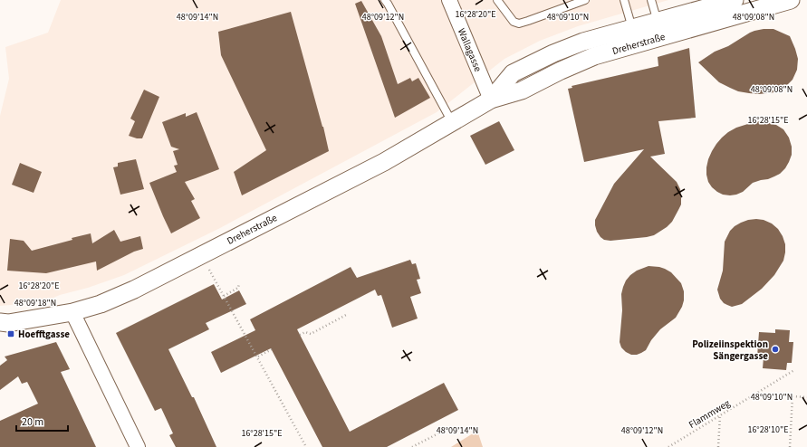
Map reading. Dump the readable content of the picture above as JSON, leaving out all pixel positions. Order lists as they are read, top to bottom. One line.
{"streets":{"street":["Dreherstraße","Wallagasse"],"path":["Flammweg"]},"crossings":[["Dreherstraße","Wallagasse"]],"places":{"transit":["Hoefftgasse"],"other":["Polizeiinspektion Sängergasse"]},"scale_bar":"20 m","coordinates":["16°28'20\"E","48°09'14\"N","48°09'12\"N","48°09'10\"N","48°09'08\"N","16°28'15\"E","48°09'18\"N","16°28'10\"E"]}
